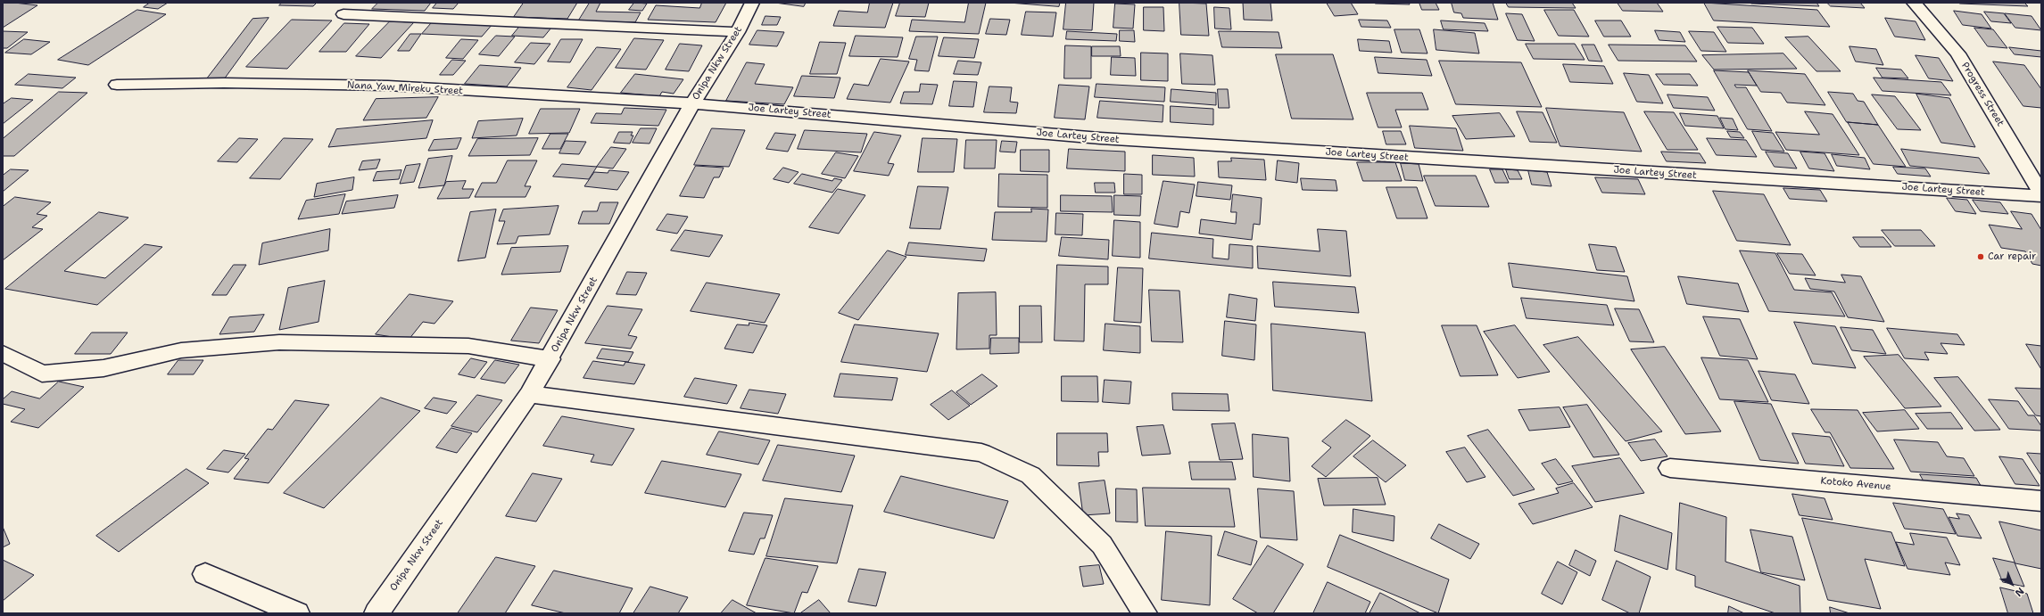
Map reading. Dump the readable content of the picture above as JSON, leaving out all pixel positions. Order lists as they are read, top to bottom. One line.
{"streets":{"street":["Onipa Nkw Street","Nana Yaw Mireku Street","Progress Street","Joe Lartey Street","Kotoko Avenue"]},"crossings":[["Onipa Nkw Street","Nana Yaw Mireku Street"],["Onipa Nkw Street","Joe Lartey Street"],["Nana Yaw Mireku Street","Joe Lartey Street"],["Progress Street","Joe Lartey Street"]],"places":["Car repair"],"north":"bottom right"}
